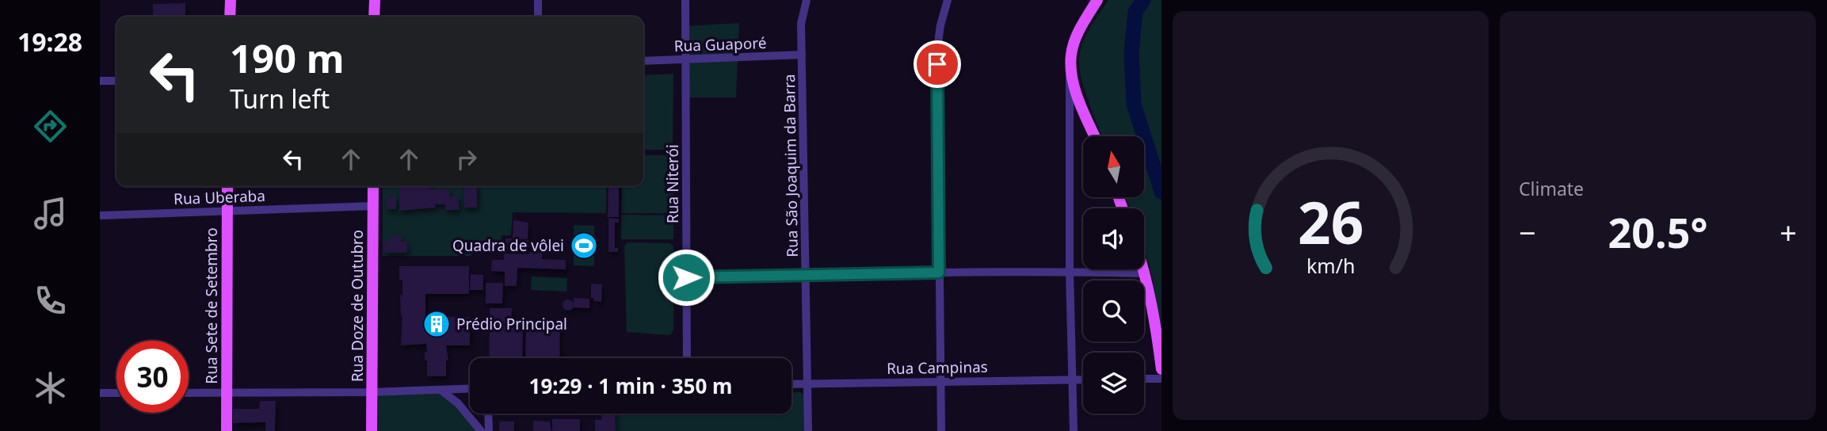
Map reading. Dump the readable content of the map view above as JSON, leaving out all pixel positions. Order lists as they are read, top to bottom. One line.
{"streets":{"main road":["Rua Sete de Setembro","Rua Doze de Outubro"],"street":["Rua Guaporé","Rua São Joaquim da Barra","Rua Niterói","Rua Uberaba","Rua Campinas"]},"crossings":[["Rua Guaporé","Rua São Joaquim da Barra"],["Rua Guaporé","Rua Niterói"],["Rua São Joaquim da Barra","Rua Campinas"],["Rua Uberaba","Rua Sete de Setembro"],["Rua Uberaba","Rua Doze de Outubro"]],"places":{"sports":["Quadra de vôlei"],"building":["Prédio Principal"]},"north":"top","page":{"tabs":"19:28","tile":"Climate","turn":["190 m","Turn left"],"heat":["−","20.5°","+"],"limit":"30","trip":"19:29 · 1 min · 350 m","gauge":["26","km/h"]}}
